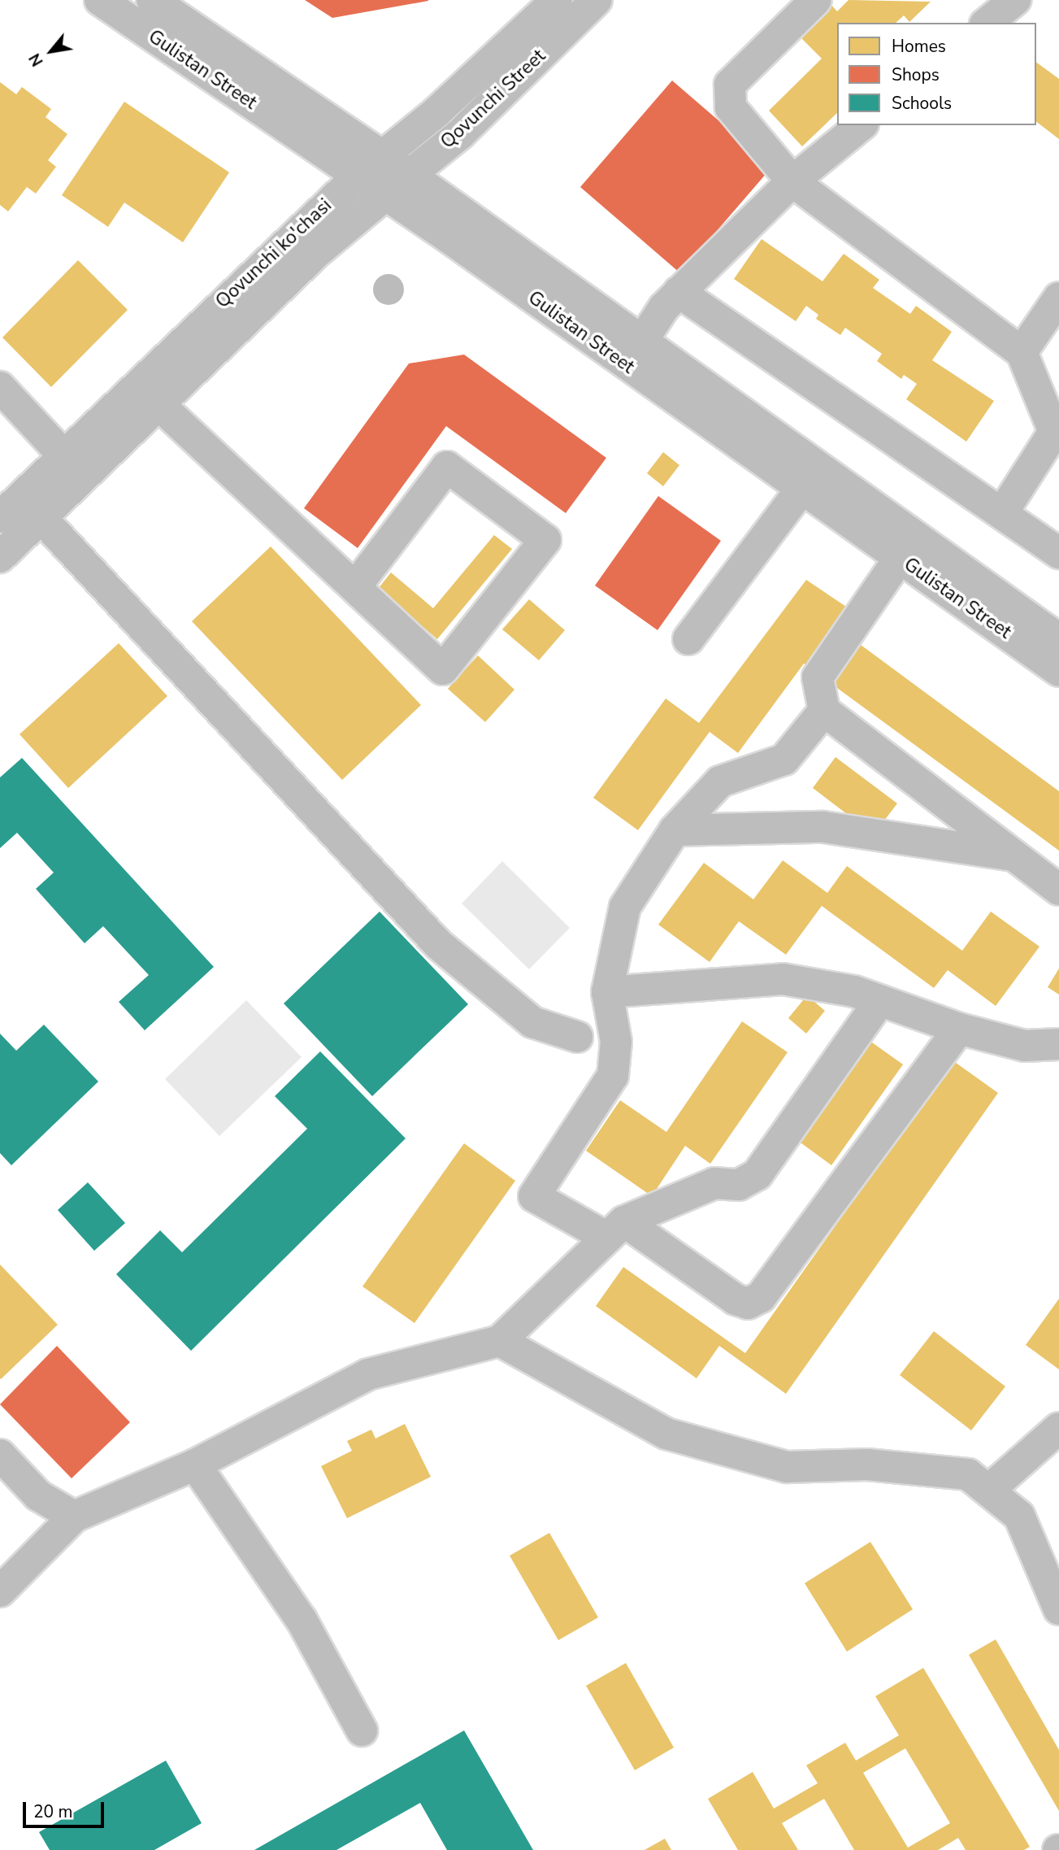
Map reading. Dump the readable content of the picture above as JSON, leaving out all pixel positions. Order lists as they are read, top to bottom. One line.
{"streets":{"main road":["Gulistan Street","Qovunchi Street","Qovunchi ko'chasi"]},"crossings":[["Gulistan Street","Qovunchi Street"],["Gulistan Street","Qovunchi ko'chasi"],["Qovunchi Street","Qovunchi ko'chasi"]],"legend":["Homes","Shops","Schools"],"scale_bar":"20 m","north":"bottom left"}
